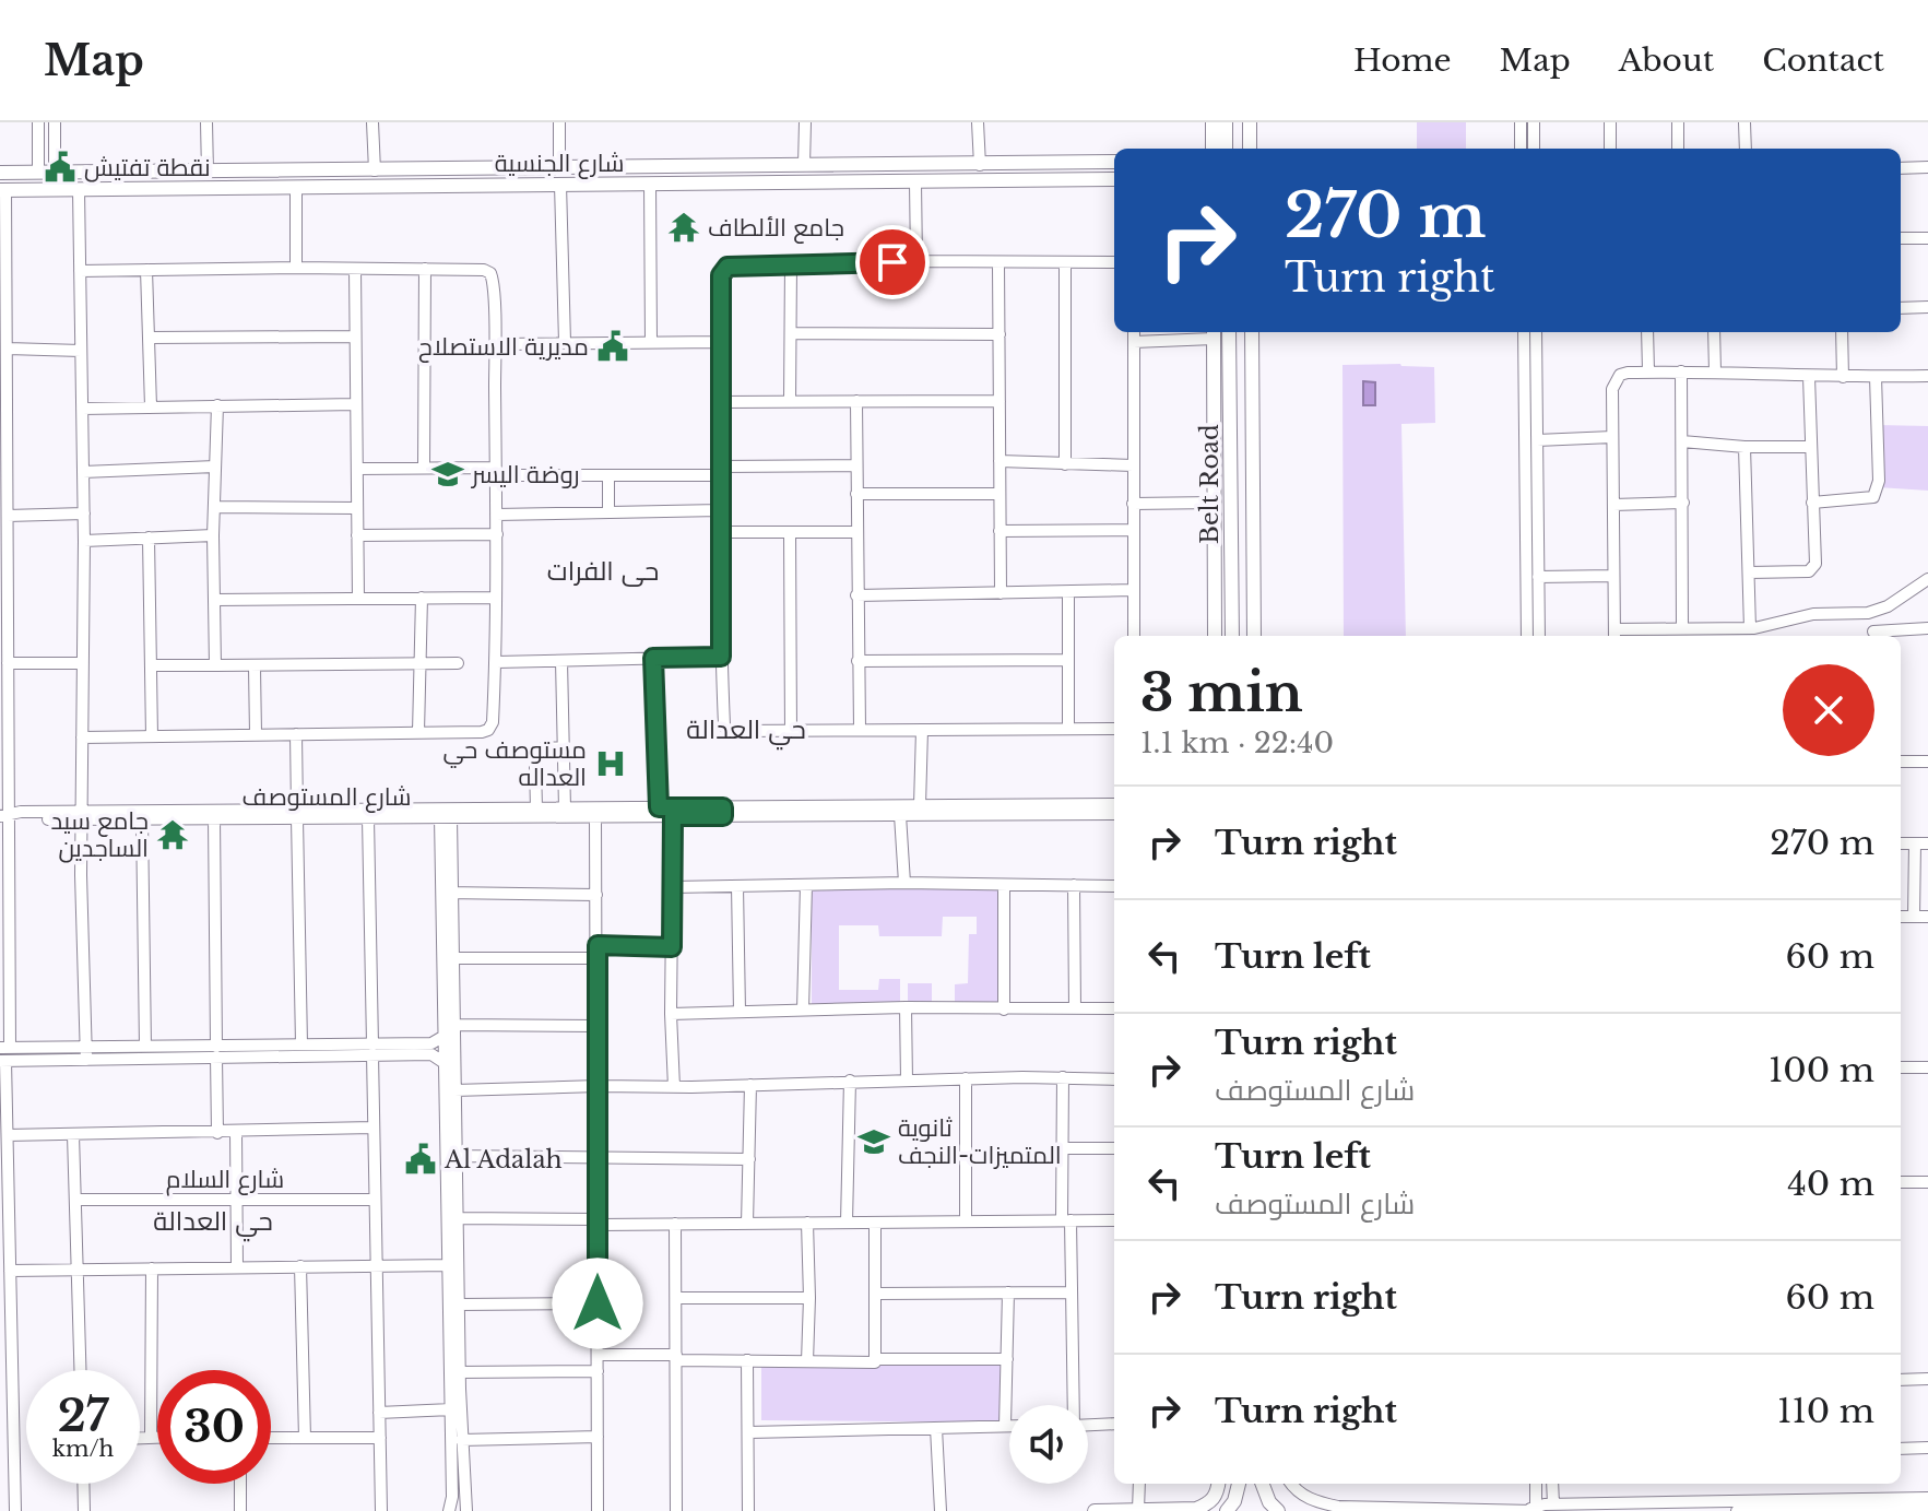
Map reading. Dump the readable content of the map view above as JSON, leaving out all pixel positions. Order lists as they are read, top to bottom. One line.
{"streets":{"main road":["شارع الجنسية","Belt Road"],"street":["شارع المستوصف","شارع السلام"]},"districts":["حی الفرات","حي العدالة","حي العدالة"],"places":{"public building":["نقطة تفتيش","مديرية الاستصلاح","Al Adalah"],"temple":["جامع الألطاف","جامع سيد الساجدين"],"school or university":["روضة اليسر","ثانوية المتميزات-النجف"],"hospital":["مستوصف حي العداله"]},"page":{"header":"Map","nav":["Home","Map","About","Contact"],"turn":["270 m","Turn right"],"heading":["3 min","1.1 km · 22:40"],"list":[{"name":"Turn right","value":"270 m"},{"name":"Turn left","value":"60 m"},{"name":"Turn right","note":"شارع المستوصف","value":"100 m"},{"name":"Turn left","note":"شارع المستوصف","value":"40 m"},{"name":"Turn right","value":"60 m"},{"name":"Turn right","value":"110 m"}],"speed":"27 km/h","limit":"30"}}
